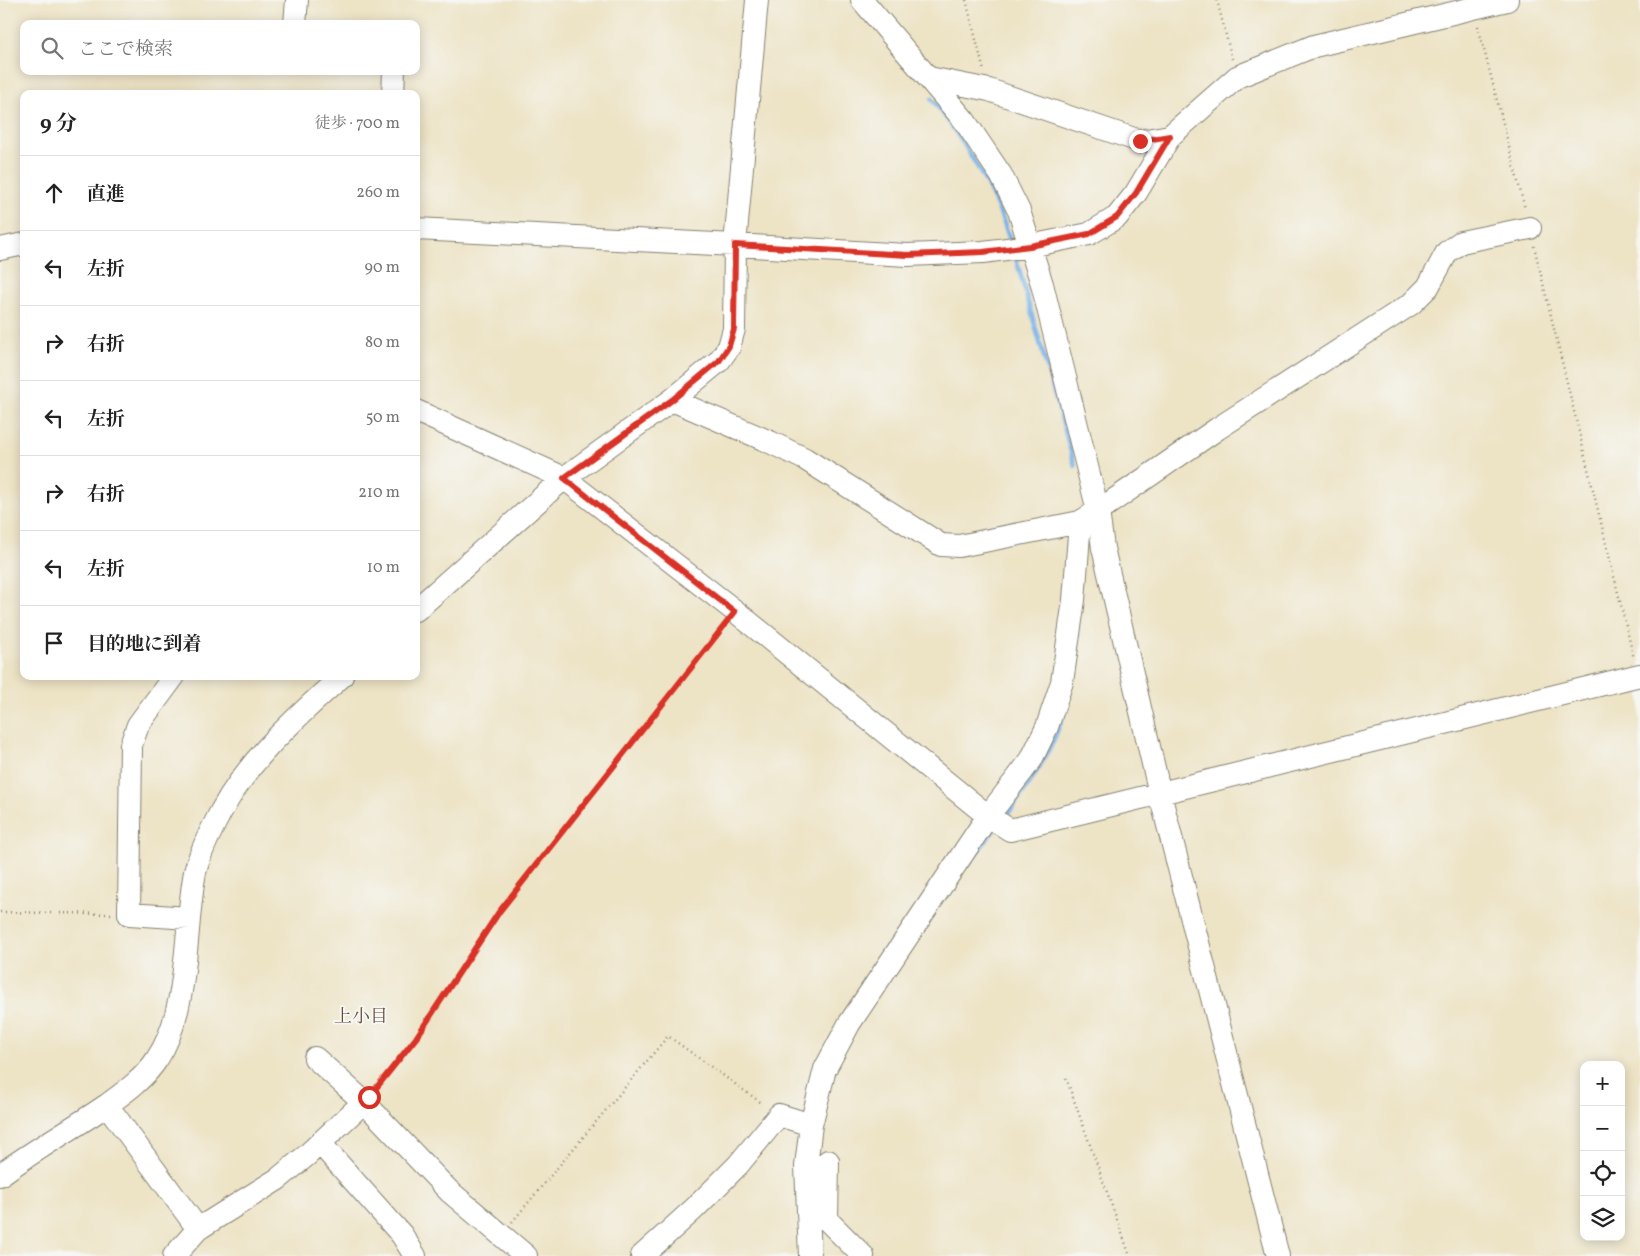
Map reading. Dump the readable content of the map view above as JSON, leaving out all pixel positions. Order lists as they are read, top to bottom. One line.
{"districts":["上小目"],"page":{"search":"ここで検索","heading":["9 分","徒歩 · 700 m"],"list":[["直進","260 m"],["左折","90 m"],["右折","80 m"],["左折","50 m"],["右折","210 m"],["左折","10 m"],"目的地に到着"],"map_buttons":["+","−"]}}
